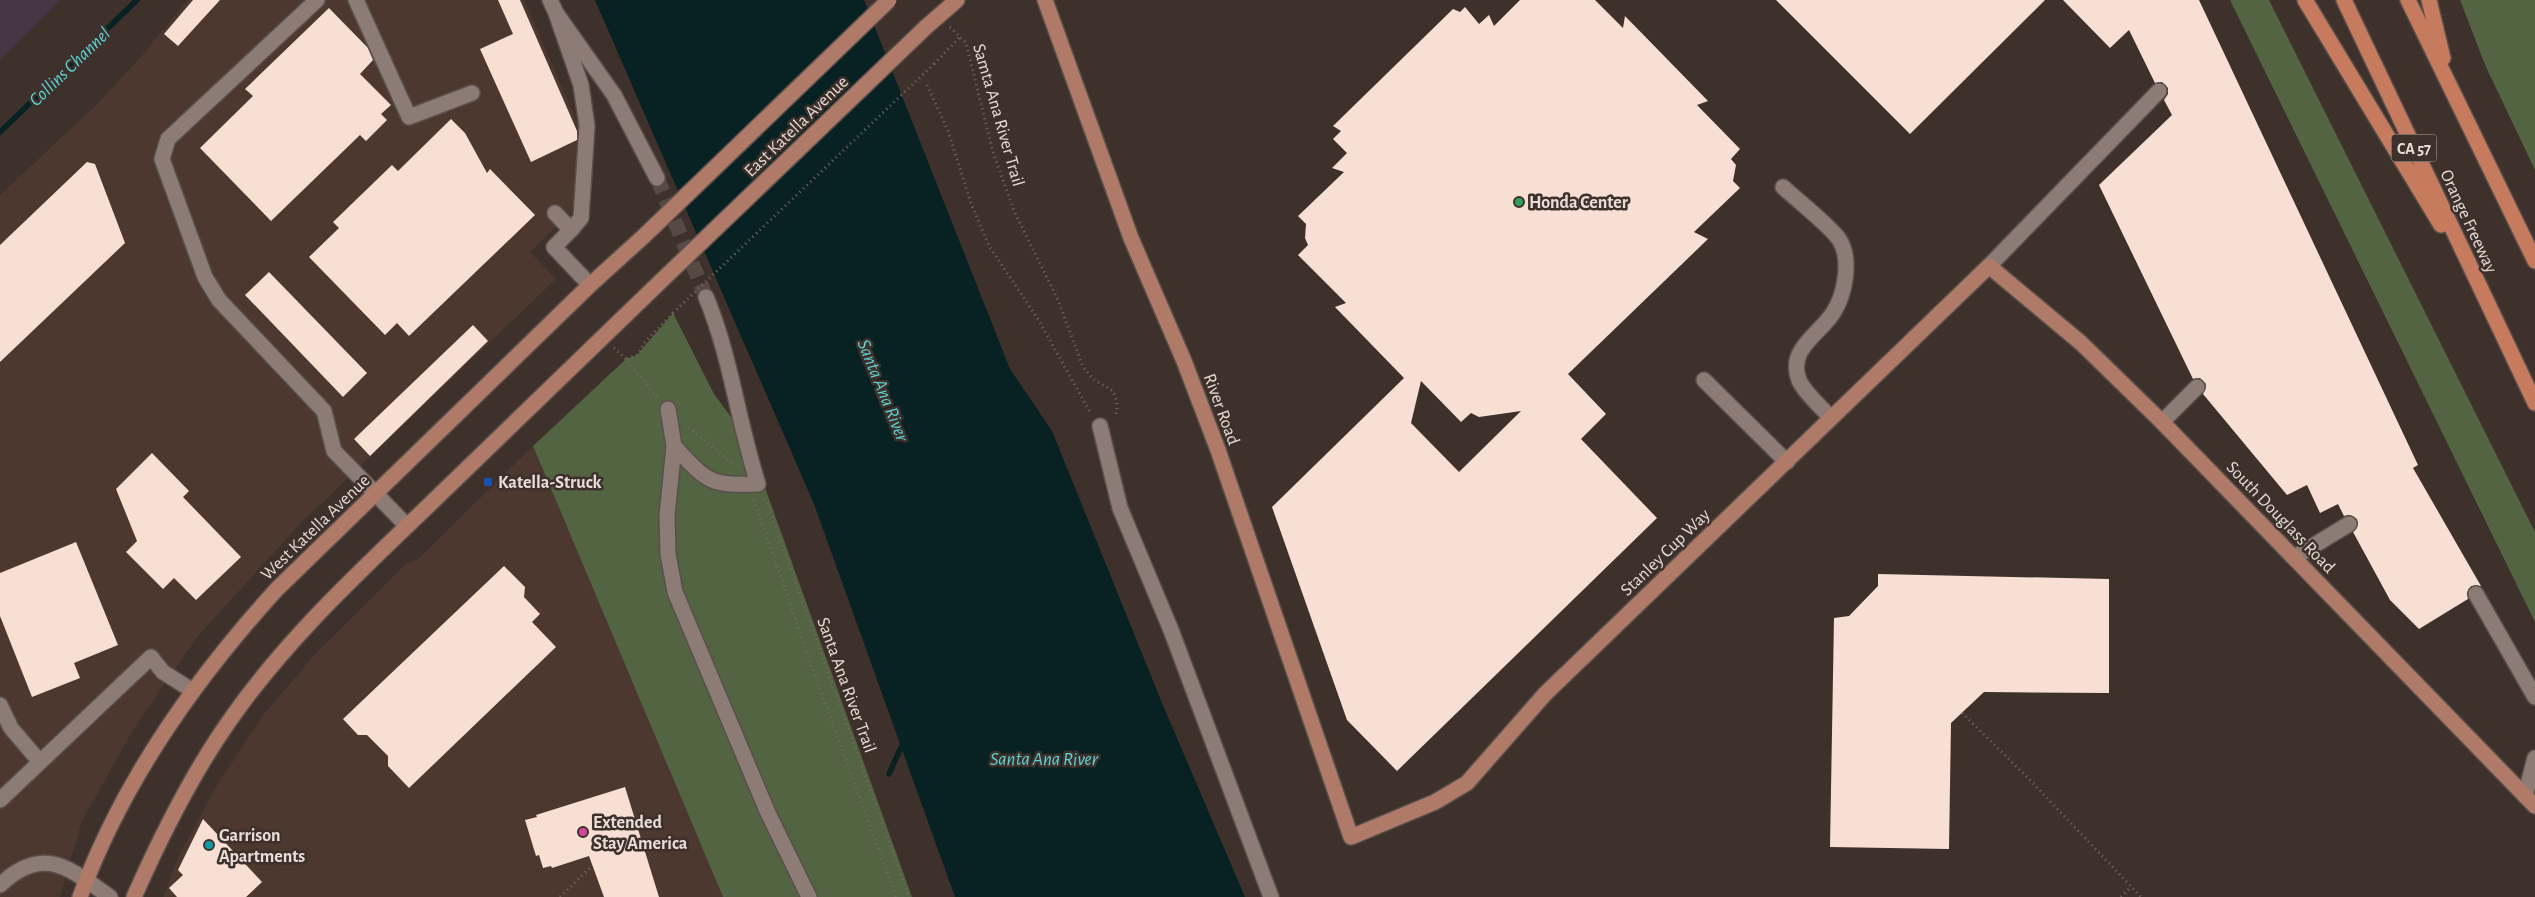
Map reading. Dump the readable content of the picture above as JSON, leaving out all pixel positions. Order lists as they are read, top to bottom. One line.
{"streets":{"highway":["CA 57","Orange Freeway"],"main road":["East Katella Avenue","River Road","South Douglass Road","West Katella Avenue","Stanley Cup Way"],"path":["Samta Ana River Trail","Santa Ana River Trail"]},"crossings":[["Samta Ana River Trail","Santa Ana River Trail"],["East Katella Avenue","West Katella Avenue"],["River Road","Stanley Cup Way"],["South Douglass Road","Stanley Cup Way"]],"water":["Collins Channel","Santa Ana River"],"places":{"other":["Honda Center","Extended Stay America","Garrison Apartments"],"transit":["Katella-Struck"]}}
